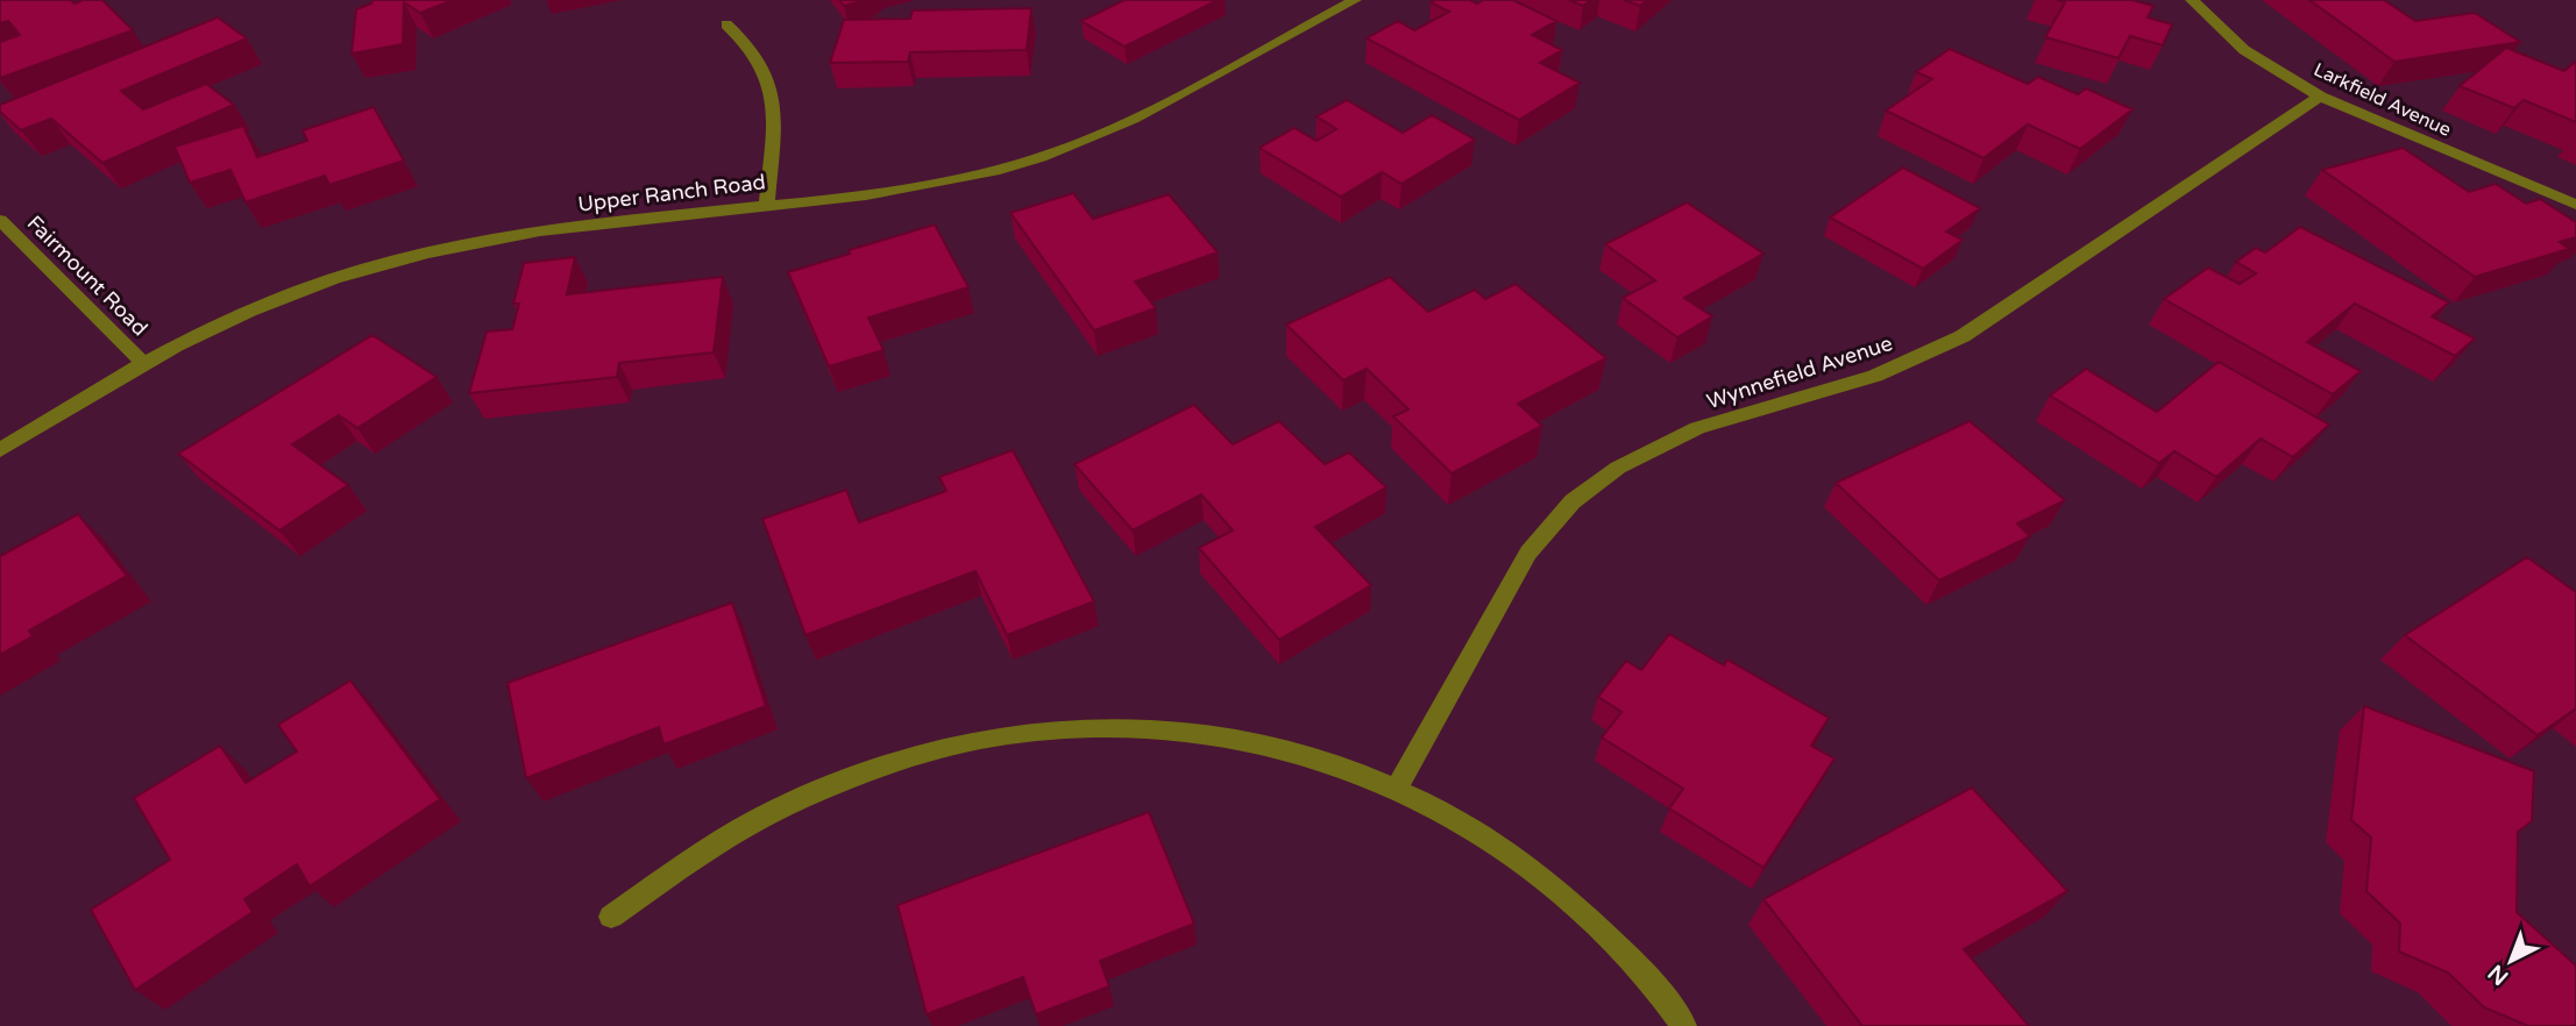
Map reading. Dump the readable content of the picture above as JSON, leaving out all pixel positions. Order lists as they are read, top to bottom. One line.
{"streets":{"street":["Larkfield Avenue","Upper Ranch Road","Fairmount Road","Wynnefield Avenue"]},"crossings":[["Larkfield Avenue","Wynnefield Avenue"],["Upper Ranch Road","Fairmount Road"]],"north":"bottom left"}
